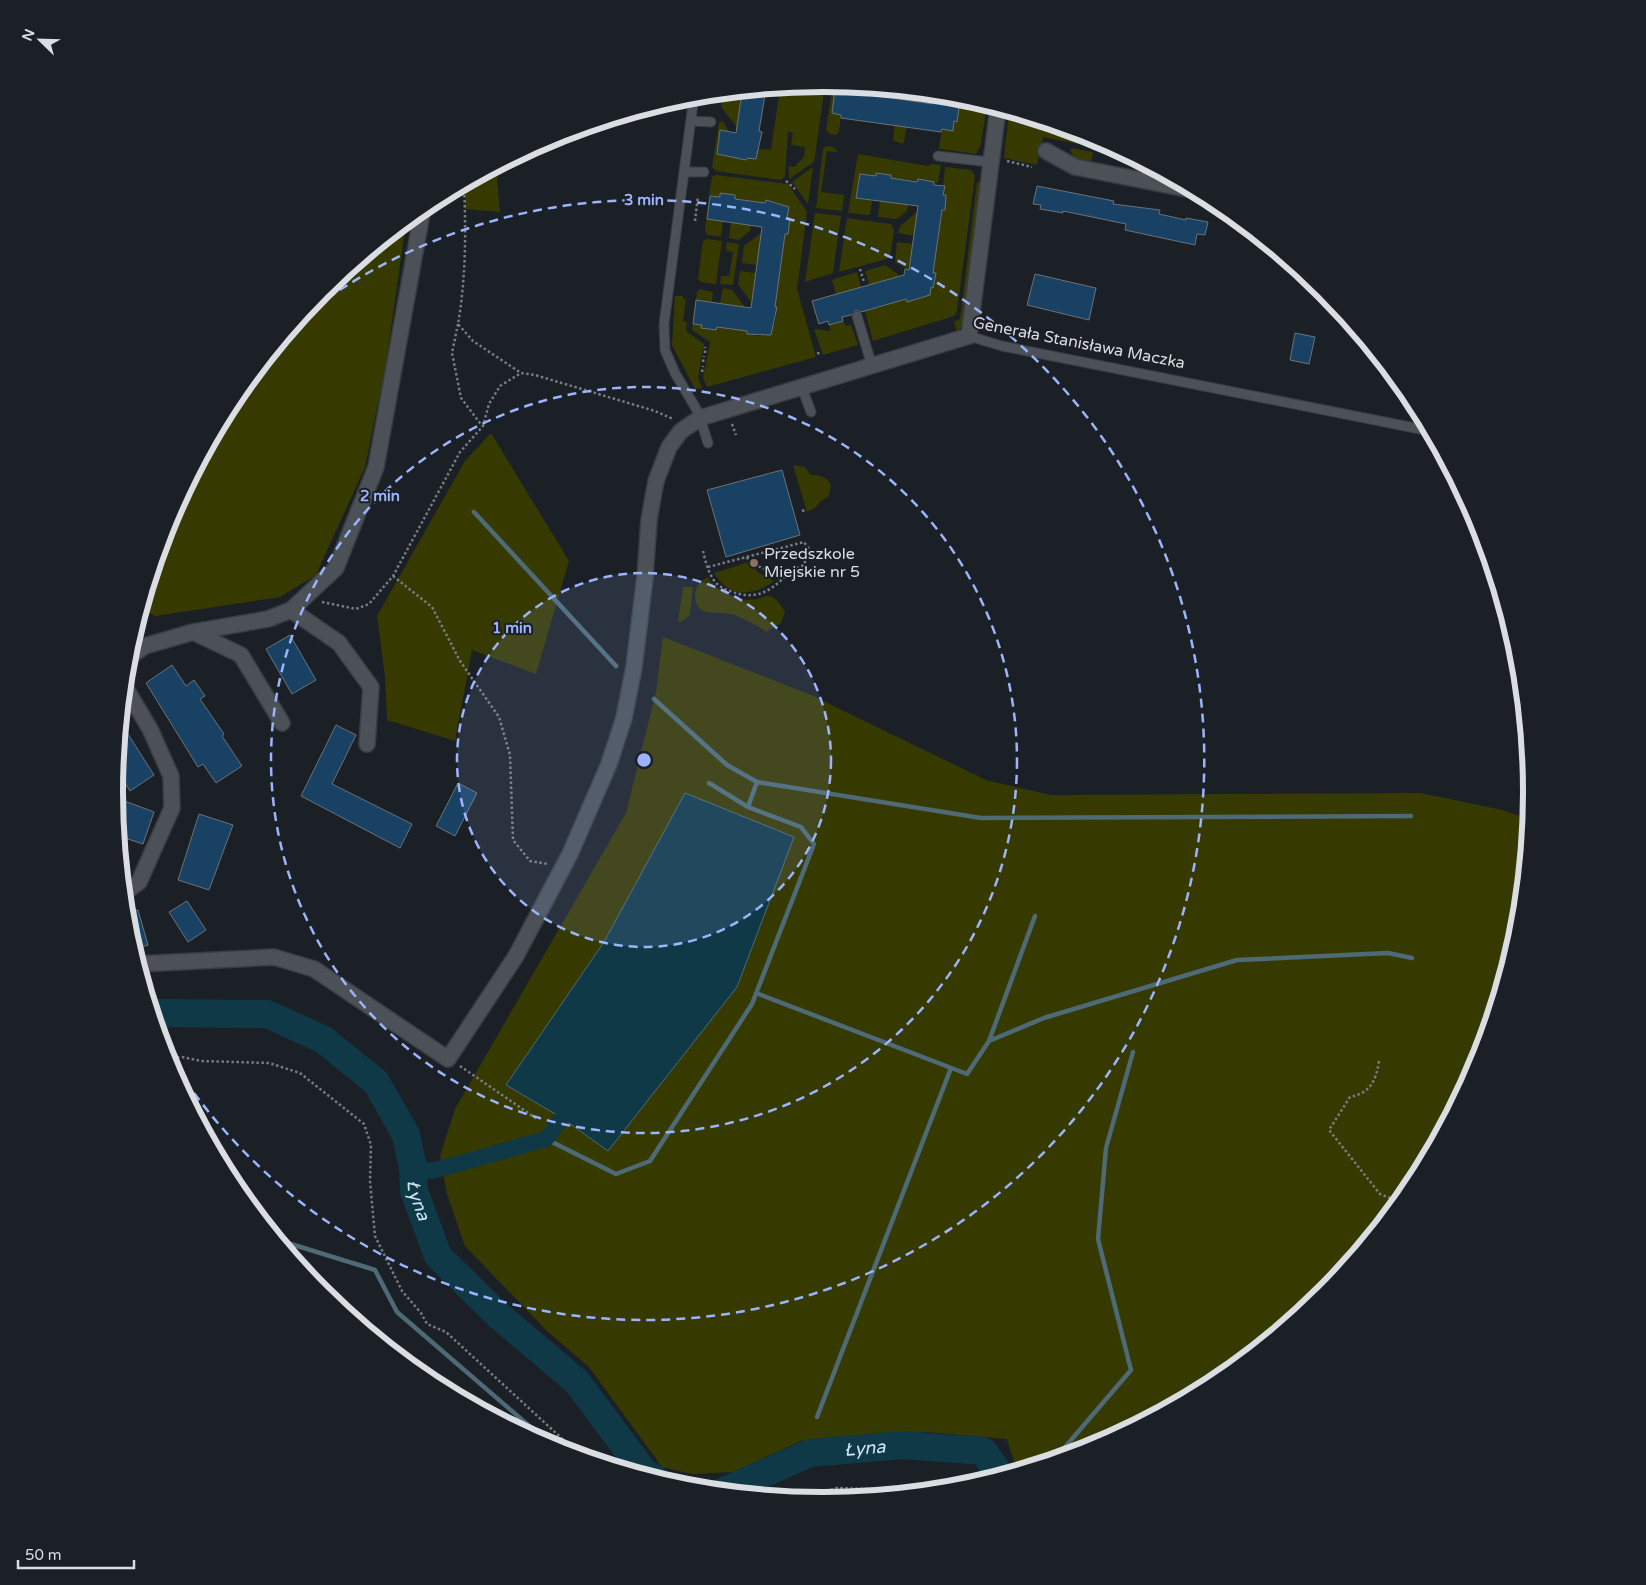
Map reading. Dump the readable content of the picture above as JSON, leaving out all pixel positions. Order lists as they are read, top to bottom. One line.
{"streets":{"street":["Generała Stanisława Maczka"]},"water":["Łyna"],"places":["Przedszkole Miejskie nr 5"],"scale_bar":"50 m","north":"top left","rings":["3 min","2 min","1 min"]}
